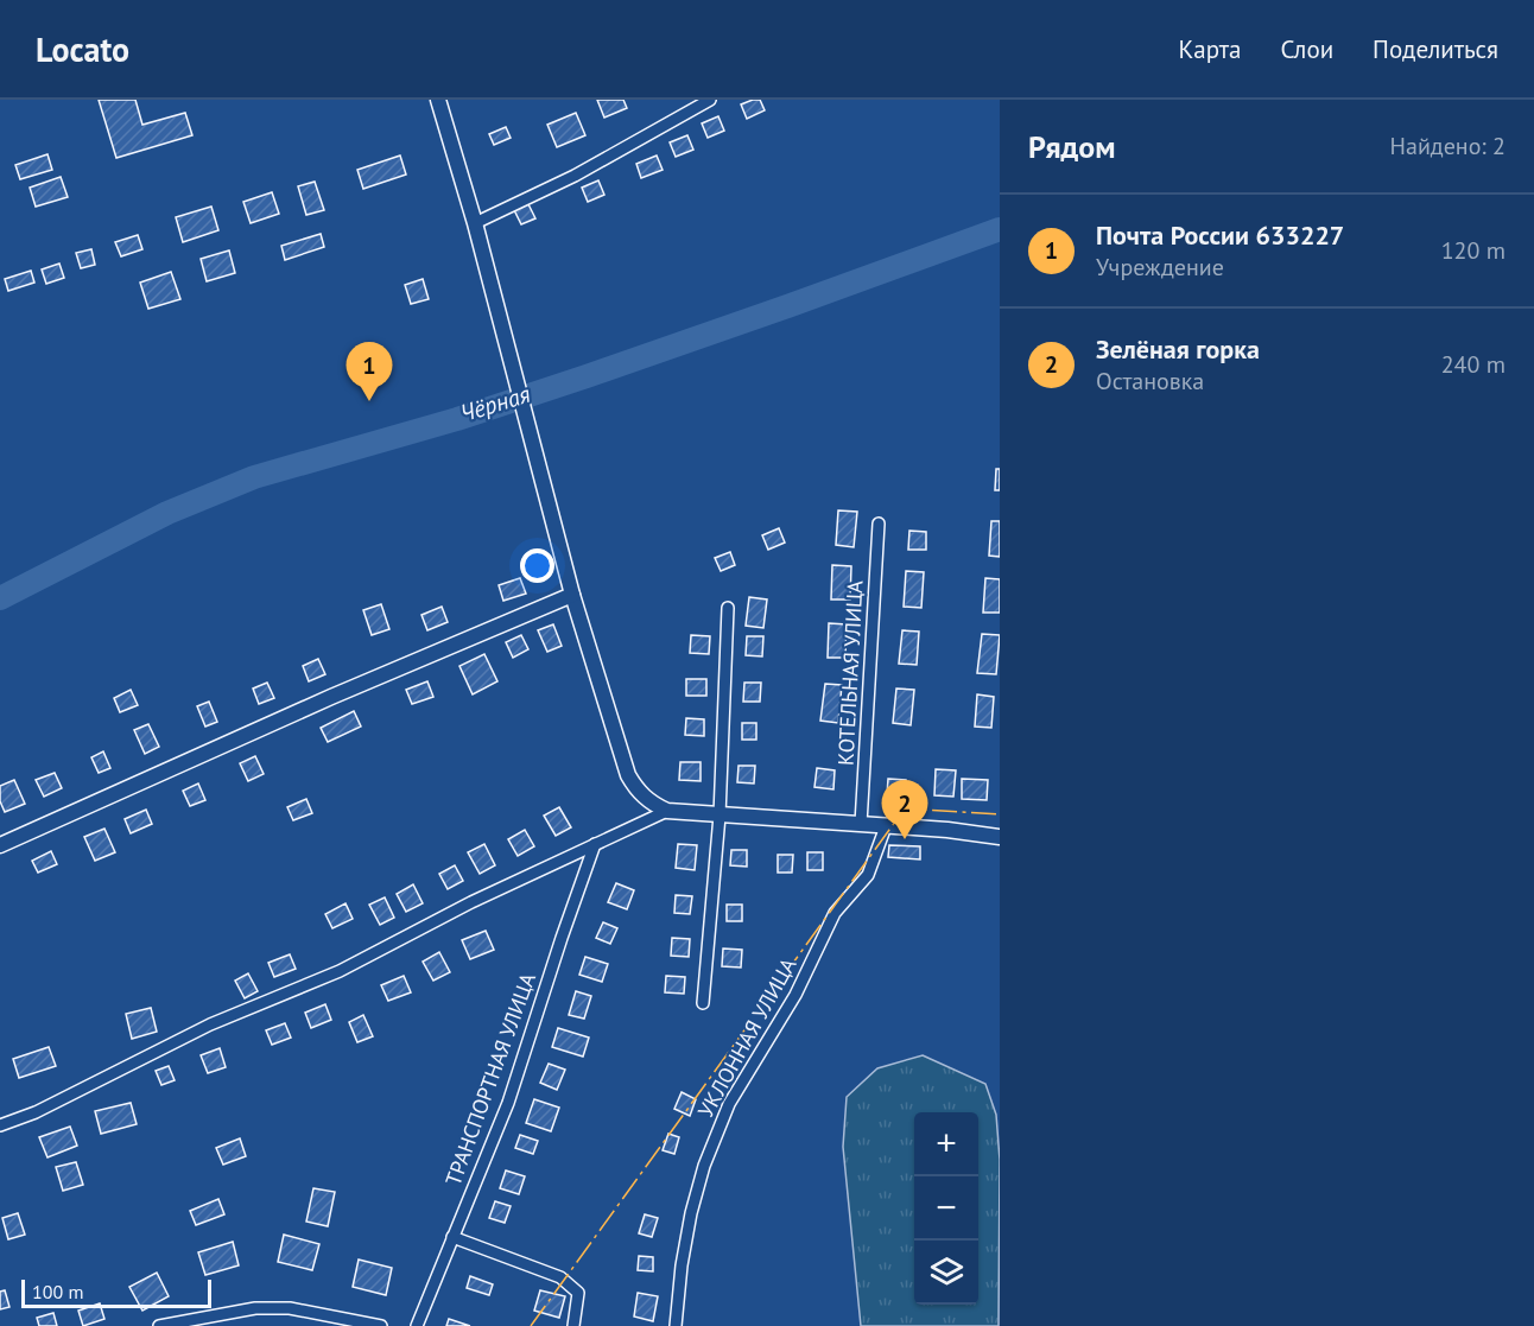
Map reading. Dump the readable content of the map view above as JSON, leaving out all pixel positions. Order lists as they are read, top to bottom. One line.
{"streets":{"street":["КОТЕЛЬНАЯ УЛИЦА","УКЛОННАЯ УЛИЦА","ТРАНСПОРТНАЯ УЛИЦА"]},"water":["Чёрная"],"scale_bar":"100 m","page":{"header":"Locato","nav":["Карта","Слои","Поделиться"],"heading":["Рядом","Найдено: 2"],"list":[{"mark":"1","name":"Почта России 633227","note":"Учреждение","value":"120 m"},{"mark":"2","name":"Зелёная горка","note":"Остановка","value":"240 m"}],"pins":["1","2"],"map_buttons":["+","−"],"scale":"100 m"}}
